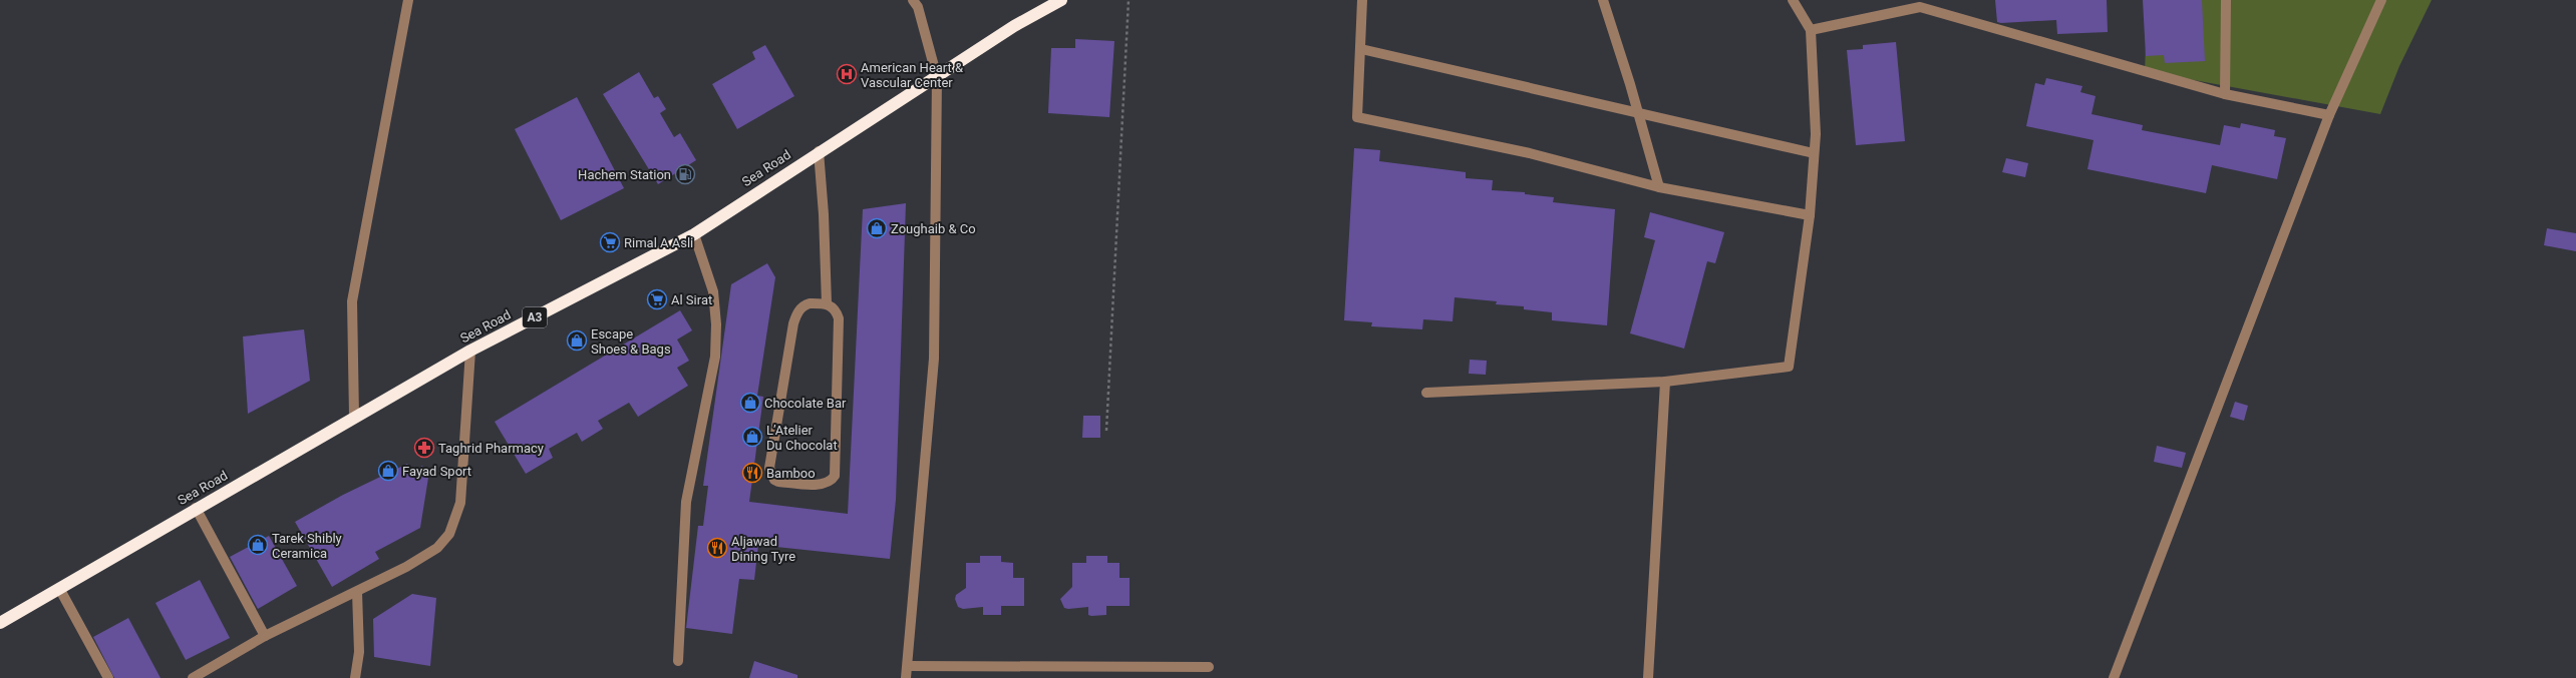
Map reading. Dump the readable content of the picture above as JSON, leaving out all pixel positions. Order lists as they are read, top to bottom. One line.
{"streets":{"highway":["Sea Road","A3"]},"places":{"hospital":["American Heart & Vascular Center"],"fuel station":["Hachem Station"],"shop":["Zoughaib & Co","Escape Shoes & Bags","Chocolate Bar","L’Atelier Du Chocolat","Fayad Sport","Tarek Shibly Ceramica"],"supermarket":["Rimal A Asli","Al Sirat"],"pharmacy":["Taghrid Pharmacy"],"restaurant":["Bamboo","Aljawad Dining Tyre"]}}
